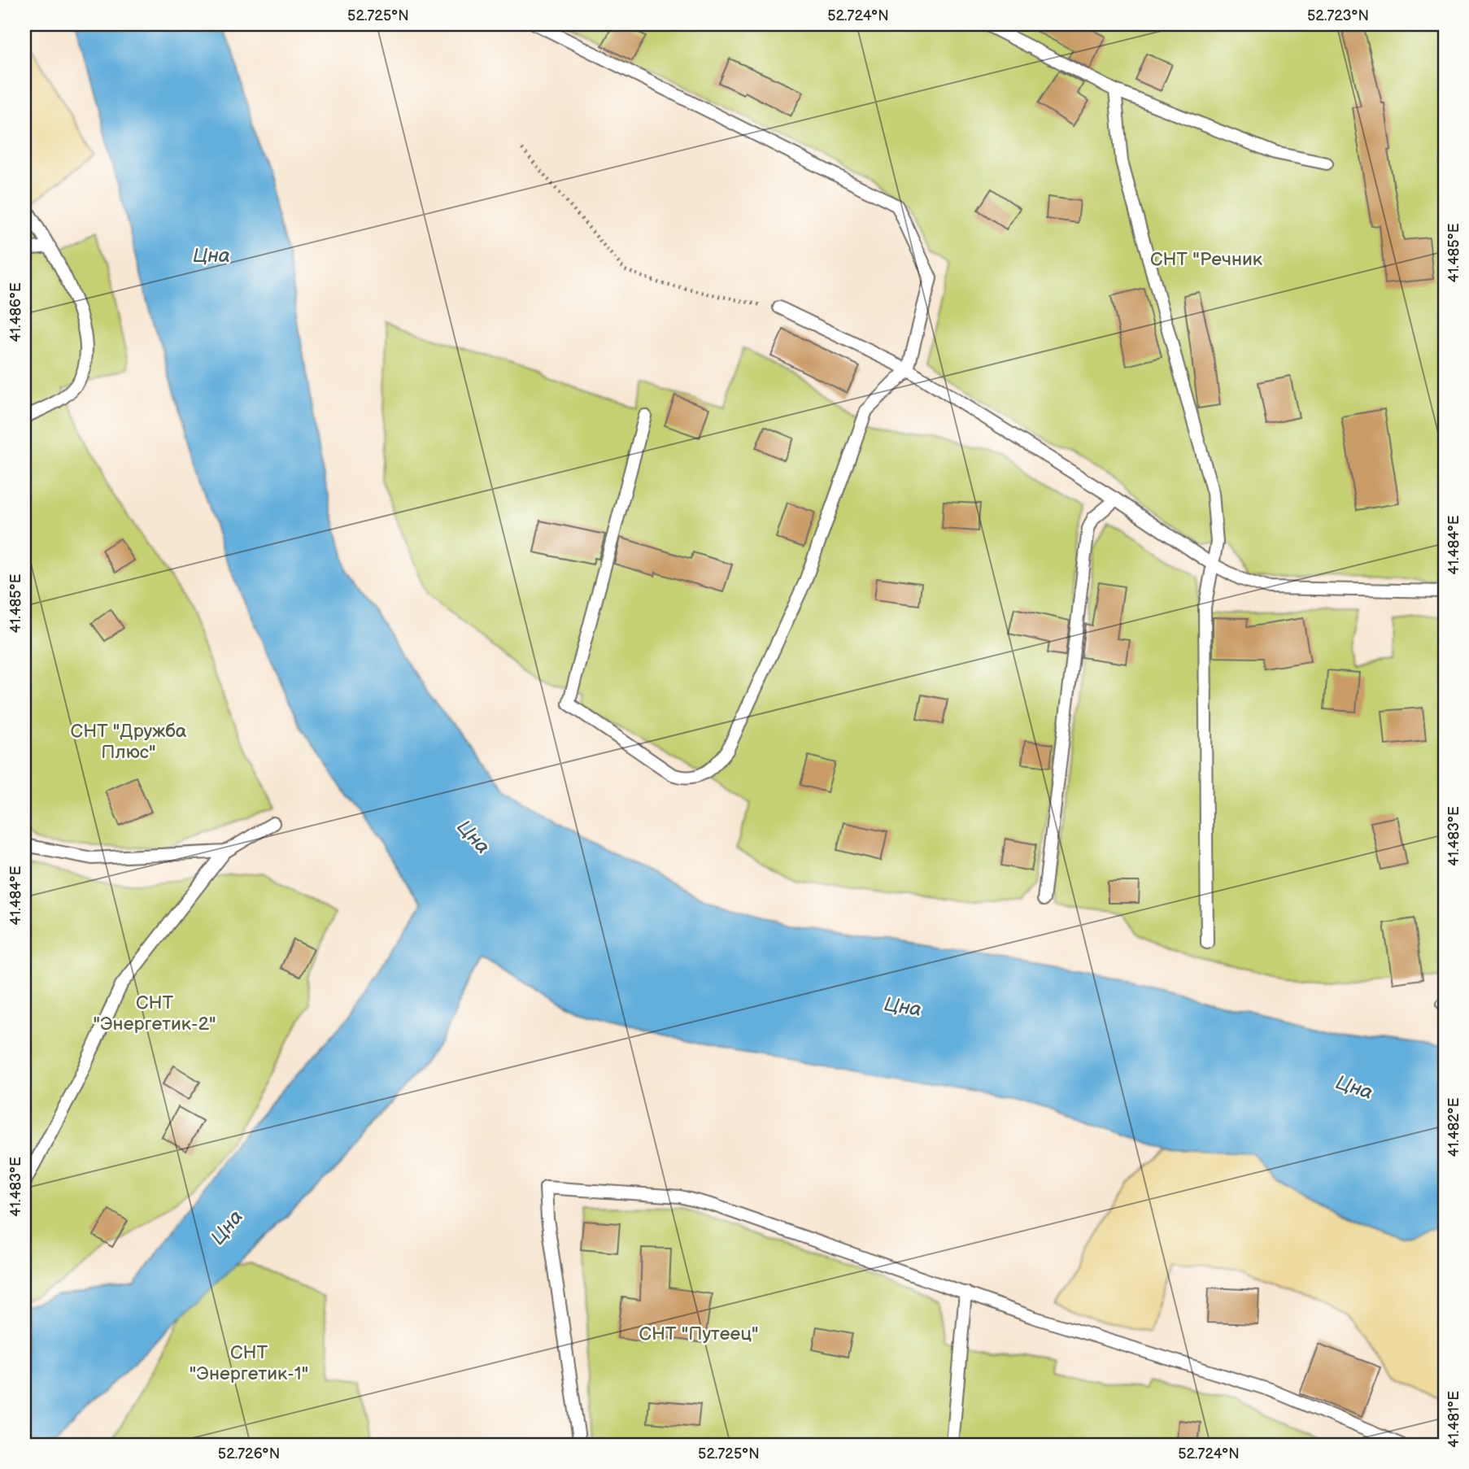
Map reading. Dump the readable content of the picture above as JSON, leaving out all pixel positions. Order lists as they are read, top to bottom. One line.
{"water":["Цна"],"parks":["СНТ \"Речник","СНТ \"Дружба Плюс\"","СНТ \"Энергетик-2\"","СНТ \"Путеец\"","СНТ \"Энергетик-1\""],"coordinates":["52.725°N","52.724°N","52.723°N","41.485°E","41.486°E","41.484°E","41.483°E","41.482°E","41.481°E","52.726°N"]}
